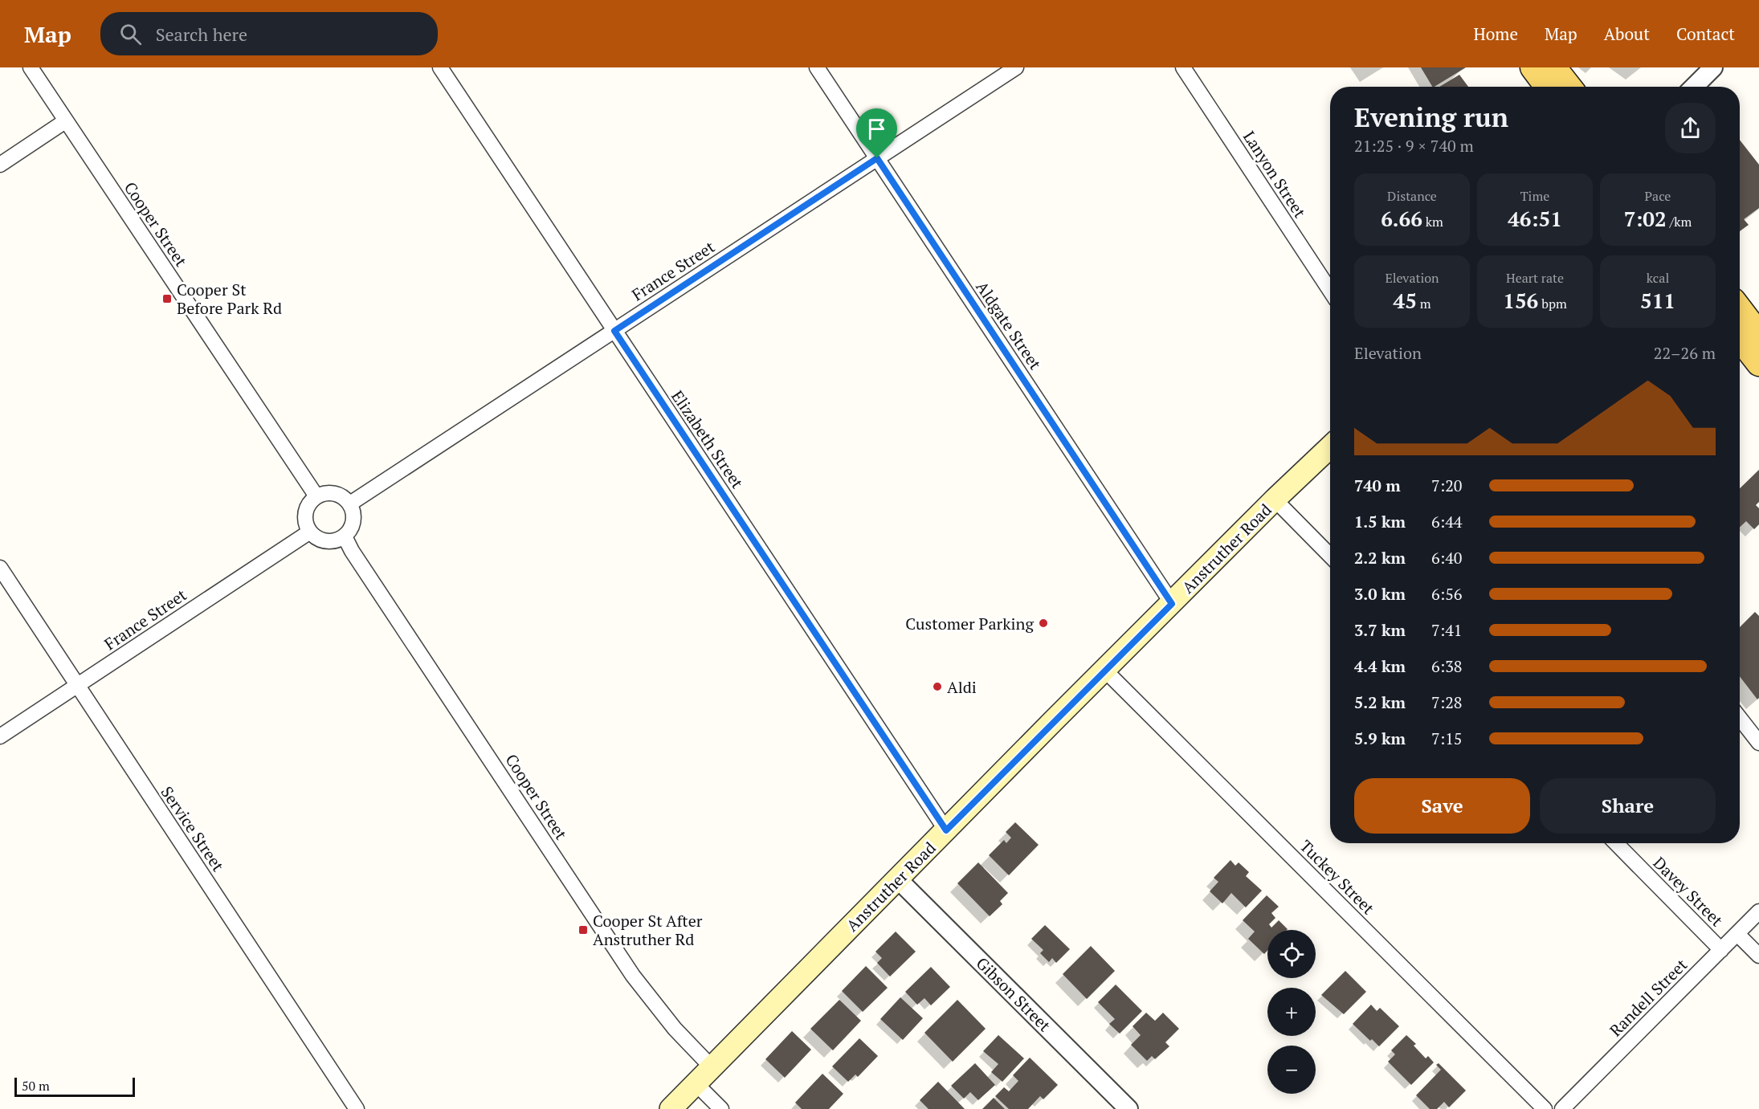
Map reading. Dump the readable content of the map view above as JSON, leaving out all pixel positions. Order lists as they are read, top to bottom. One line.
{"streets":{"main road":["Anstruther Road"],"street":["Lanyon Street","Cooper Street","France Street","Aldgate Street","Elizabeth Street","Service Street","Tuckey Street","Davey Street","Gibson Street","Randell Street"]},"crossings":[["Cooper Street","France Street"],["Cooper Street","Anstruther Road"],["France Street","Aldgate Street"],["France Street","Elizabeth Street"],["France Street","Service Street"],["Aldgate Street","Anstruther Road"],["Elizabeth Street","Anstruther Road"],["Anstruther Road","Tuckey Street"],["Anstruther Road","Gibson Street"],["Davey Street","Randell Street"]],"places":{"transit":["Cooper St Before Park Rd","Cooper St After Anstruther Rd"],"other":["Customer Parking","Aldi"]},"scale_bar":"50 m","page":{"header":"Map","search":"Search here","nav":["Home","Map","About","Contact"],"heading":["Evening run","21:25 · 9 × 740 m"],"stats":[["Distance","6.66 km"],["Time","46:51"],["Pace","7:02 /km"],["Elevation","45 m"],["Heart rate","156 bpm"],["kcal","511"]],"chart":["Elevation","22–26 m"],"list":[{"name":"740 m","note":"7:20"},{"name":"1.5 km","note":"6:44"},{"name":"2.2 km","note":"6:40"},{"name":"3.0 km","note":"6:56"},{"name":"3.7 km","note":"7:41"},{"name":"4.4 km","note":"6:38"},{"name":"5.2 km","note":"7:28"},{"name":"5.9 km","note":"7:15"}],"buttons":["Save","Share"],"map_buttons":["+","−"],"scale":"50 m"}}
